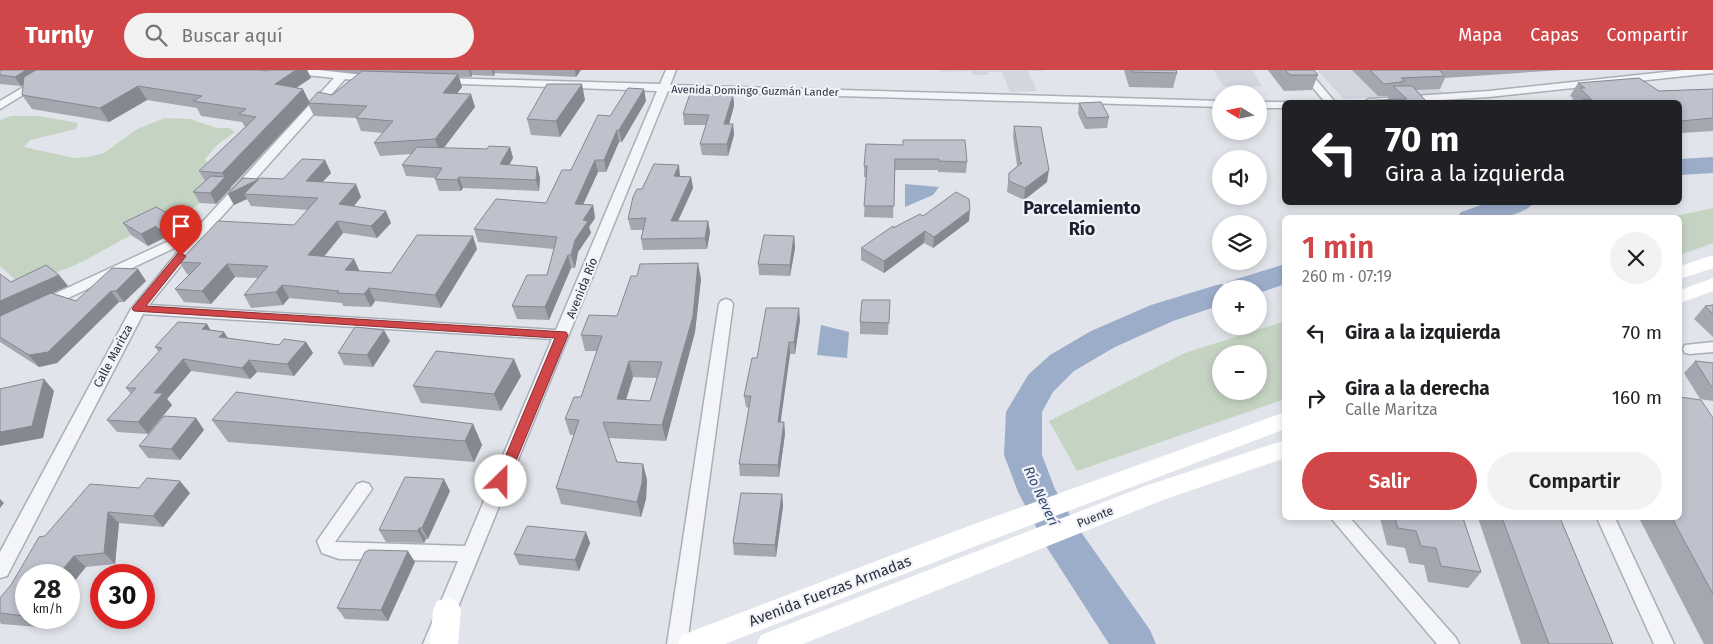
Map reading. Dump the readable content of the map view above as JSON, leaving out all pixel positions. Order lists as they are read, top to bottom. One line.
{"streets":{"street":["Avenida Domingo Guzmán Lander","Avenida Río","Calle Maritza","Puente","Avenida Fuerzas Armadas"]},"crossings":[["Avenida Domingo Guzmán Lander","Avenida Río"],["Puente","Avenida Fuerzas Armadas"]],"districts":["Parcelamiento Río"],"water":["Río Neverí"],"north":"left","page":{"header":"Turnly","search":"Buscar aquí","nav":["Mapa","Capas","Compartir"],"map_buttons":["+","−"],"turn":["70 m","Gira a la izquierda"],"heading":["1 min","260 m · 07:19"],"list":[{"name":"Gira a la izquierda","value":"70 m"},{"name":"Gira a la derecha","note":"Calle Maritza","value":"160 m"}],"buttons":["Salir","Compartir"],"speed":"28 km/h","limit":"30"}}
